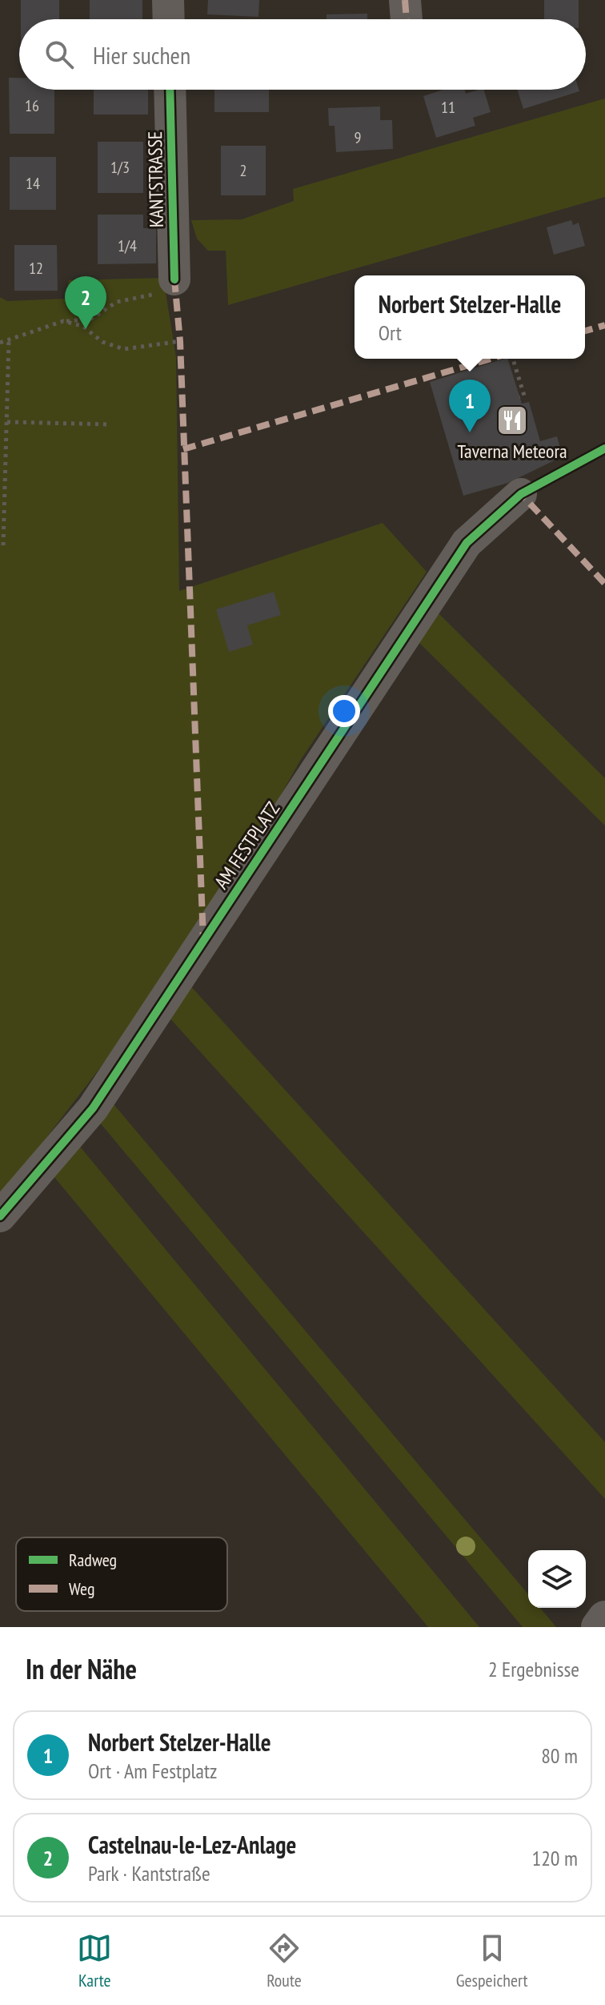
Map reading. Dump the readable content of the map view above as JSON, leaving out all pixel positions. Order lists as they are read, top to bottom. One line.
{"streets":{"street":["KANTSTRASSE","AM FESTPLATZ"]},"places":{"restaurant":["Taverna Meteora"]},"house_numbers":["16","11","9","1/3","2","14","1/4","12"],"legend":["Radweg","Weg"],"page":{"search":"Hier suchen","popup":["Norbert Stelzer-Halle","Ort"],"pins":["2","1"],"heading":["In der Nähe","2 Ergebnisse"],"list":[{"mark":"1","name":"Norbert Stelzer-Halle","note":"Ort · Am Festplatz","value":"80 m"},{"mark":"2","name":"Castelnau-le-Lez-Anlage","note":"Park · Kantstraße","value":"120 m"}],"nav":["Karte","Route","Gespeichert"]}}
